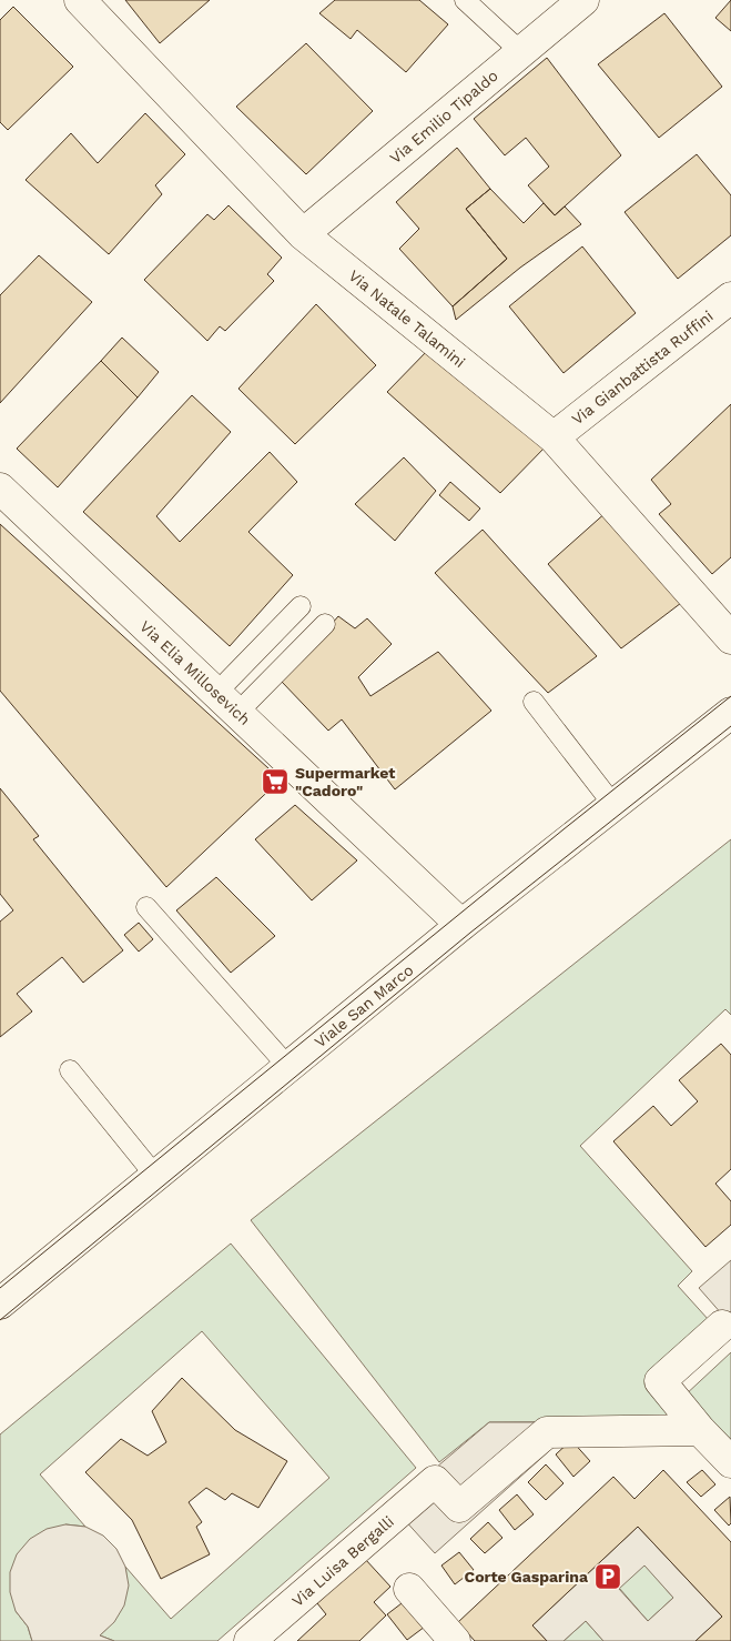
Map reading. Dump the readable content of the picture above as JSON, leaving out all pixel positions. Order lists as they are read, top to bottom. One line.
{"streets":{"street":["Via Emilio Tipaldo","Via Natale Talamini","Via Gianbattista Ruffini","Via Elia Millosevich","Viale San Marco","Via Luisa Bergalli"]},"crossings":[["Via Emilio Tipaldo","Via Natale Talamini"],["Via Natale Talamini","Via Gianbattista Ruffini"],["Via Elia Millosevich","Viale San Marco"]],"places":{"supermarket":["Supermarket \"Cadoro\""],"parking":["Corte Gasparina"]}}
